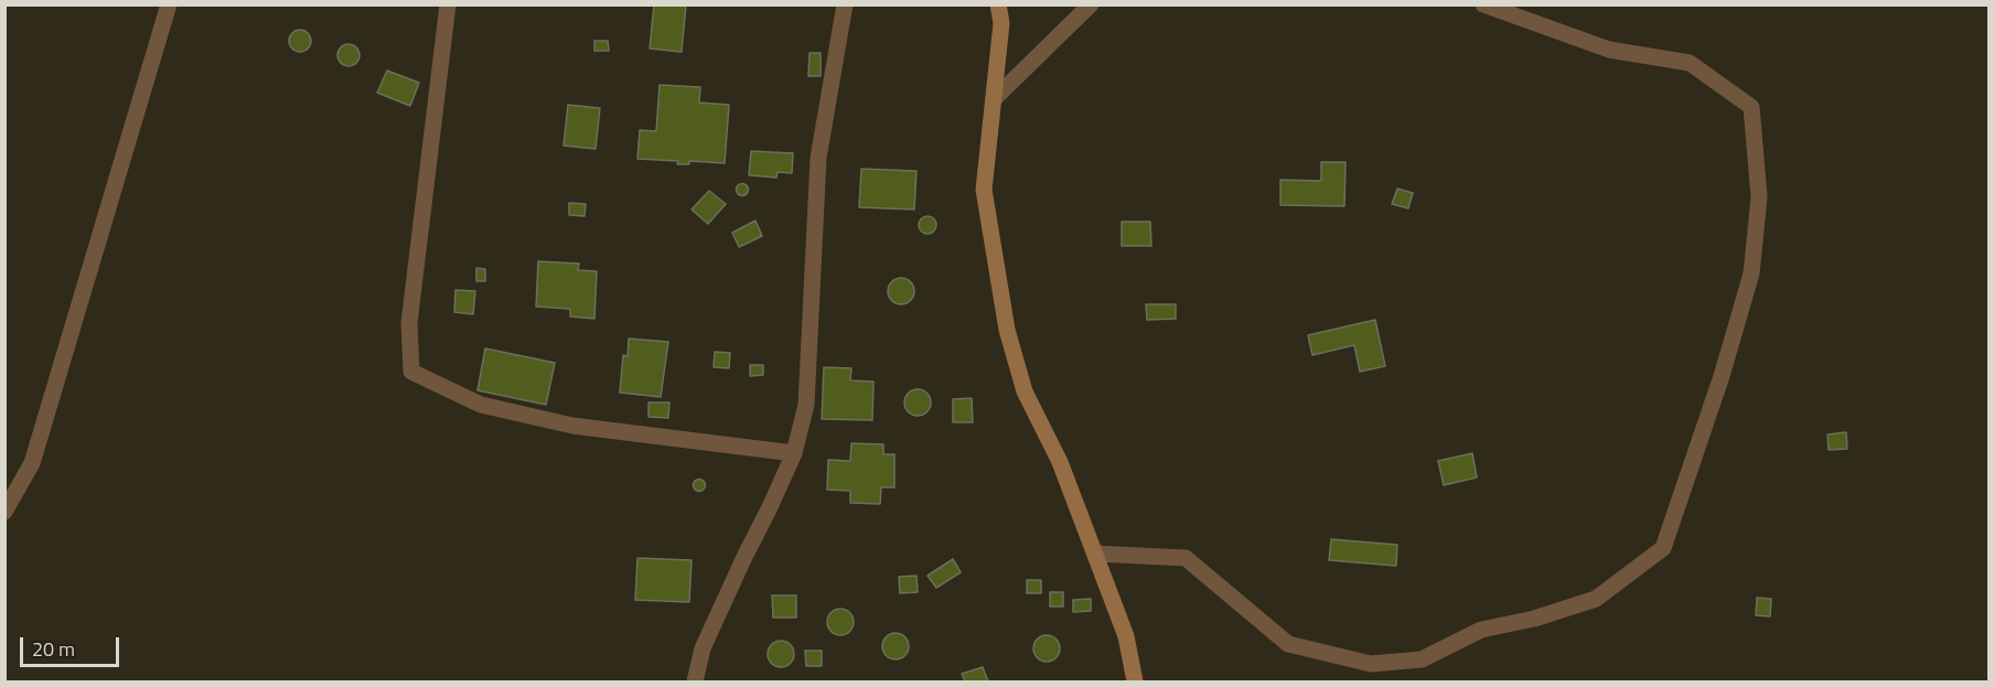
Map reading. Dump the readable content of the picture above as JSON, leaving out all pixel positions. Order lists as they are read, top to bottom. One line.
{"scale_bar":"20 m"}
